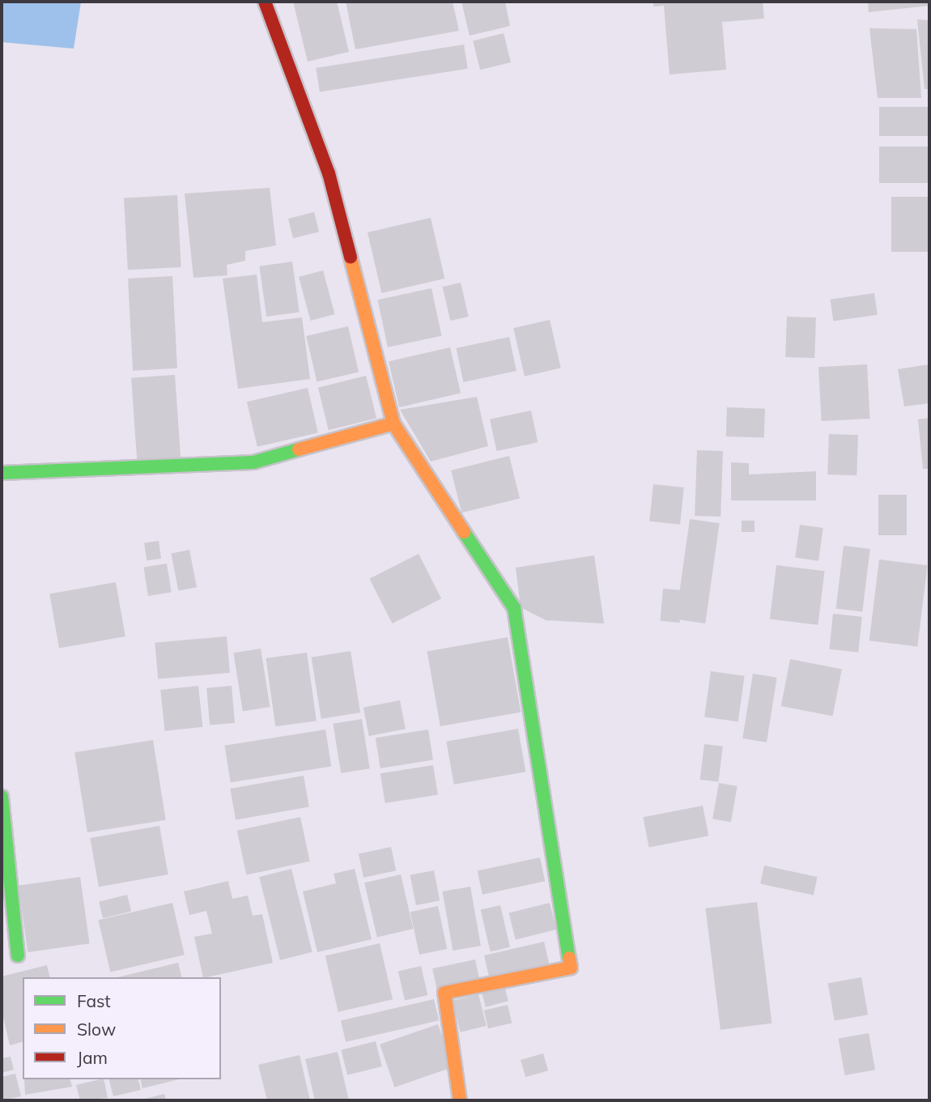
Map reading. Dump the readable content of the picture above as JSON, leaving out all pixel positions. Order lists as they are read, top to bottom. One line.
{"legend":["Fast","Slow","Jam"]}
